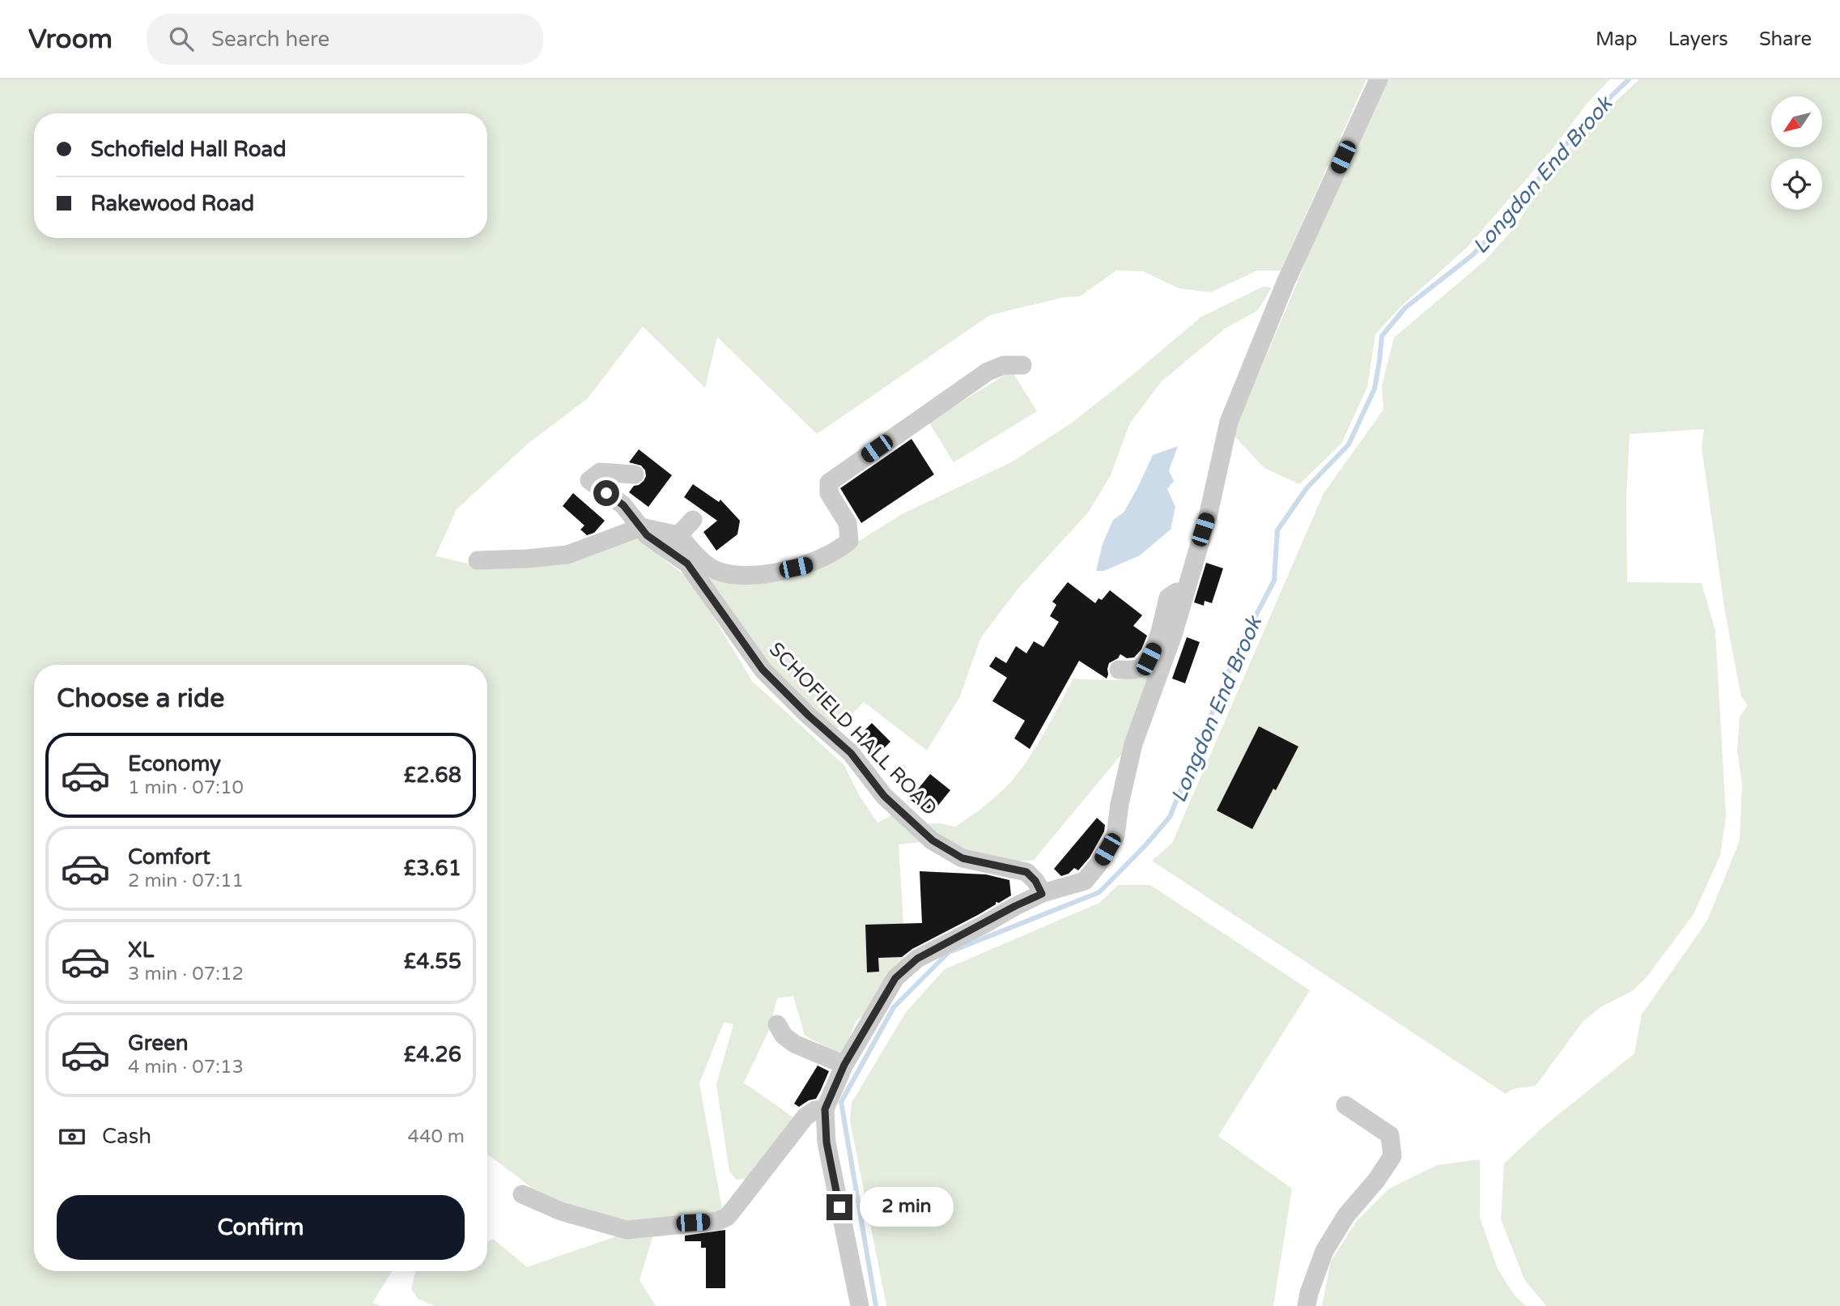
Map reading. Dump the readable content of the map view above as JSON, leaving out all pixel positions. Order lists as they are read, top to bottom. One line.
{"streets":{"street":["SCHOFIELD HALL ROAD"]},"water":["Longdon End Brook"],"north":"bottom left","page":{"header":"Vroom","search":"Search here","nav":["Map","Layers","Share"],"banner":["Schofield Hall Road","Rakewood Road"],"heading":"Choose a ride","list":[{"name":"Economy","note":"1 min · 07:10","value":"£2.68"},{"name":"Comfort","note":"2 min · 07:11","value":"£3.61"},{"name":"XL","note":"3 min · 07:12","value":"£4.55"},{"name":"Green","note":"4 min · 07:13","value":"£4.26"}],"pay":["Cash","440 m"],"buttons":"Confirm","bubble":"2 min"}}
